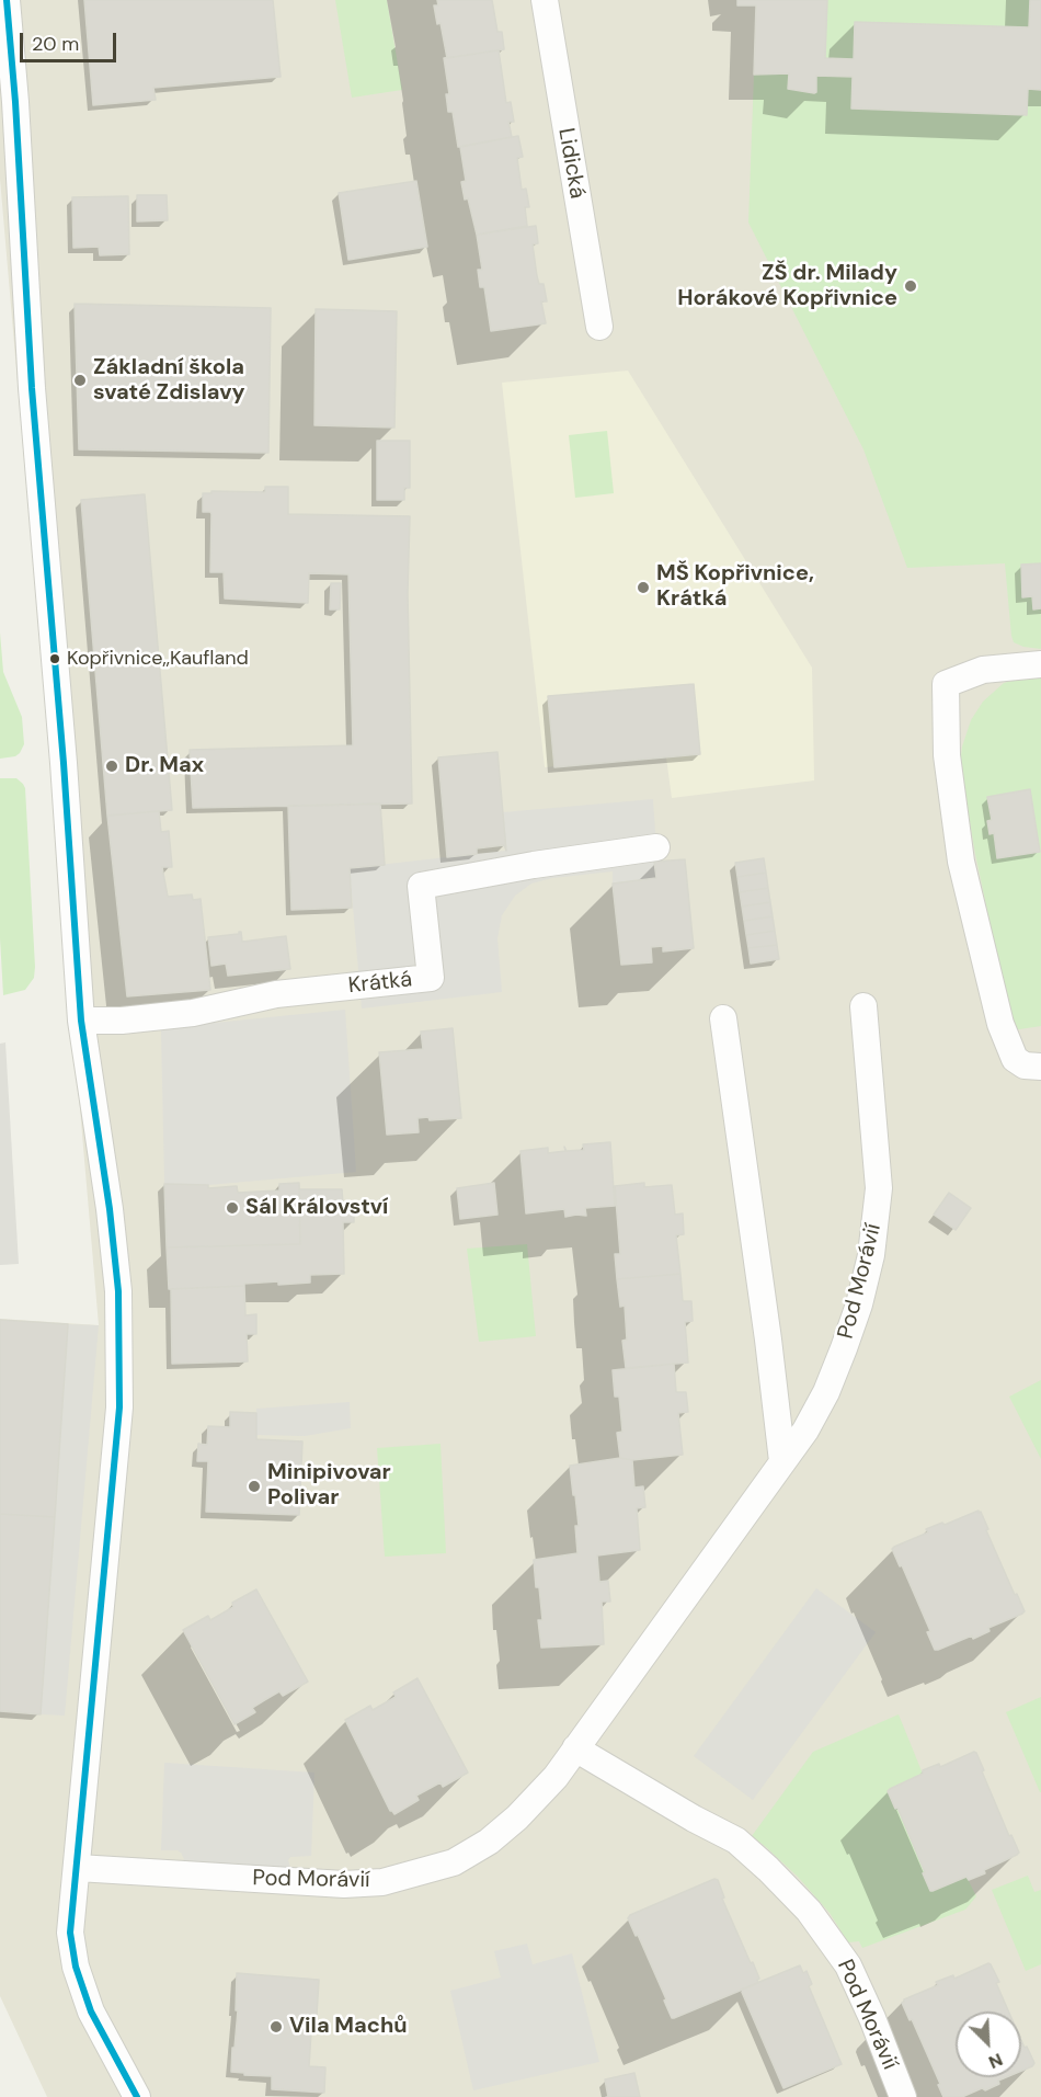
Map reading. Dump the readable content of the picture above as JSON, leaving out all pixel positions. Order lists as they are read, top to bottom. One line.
{"streets":{"street":["Lidická","Krátká","Pod Morávií"]},"places":["ZŠ dr. Milady Horákové Kopřivnice","Základní škola svaté Zdislavy","MŠ Kopřivnice, Krátká","Kopřivnice,,Kaufland","Dr. Max","Sál Království","Minipivovar Polivar","Vila Machů"],"scale_bar":"20 m","north":"bottom right"}
